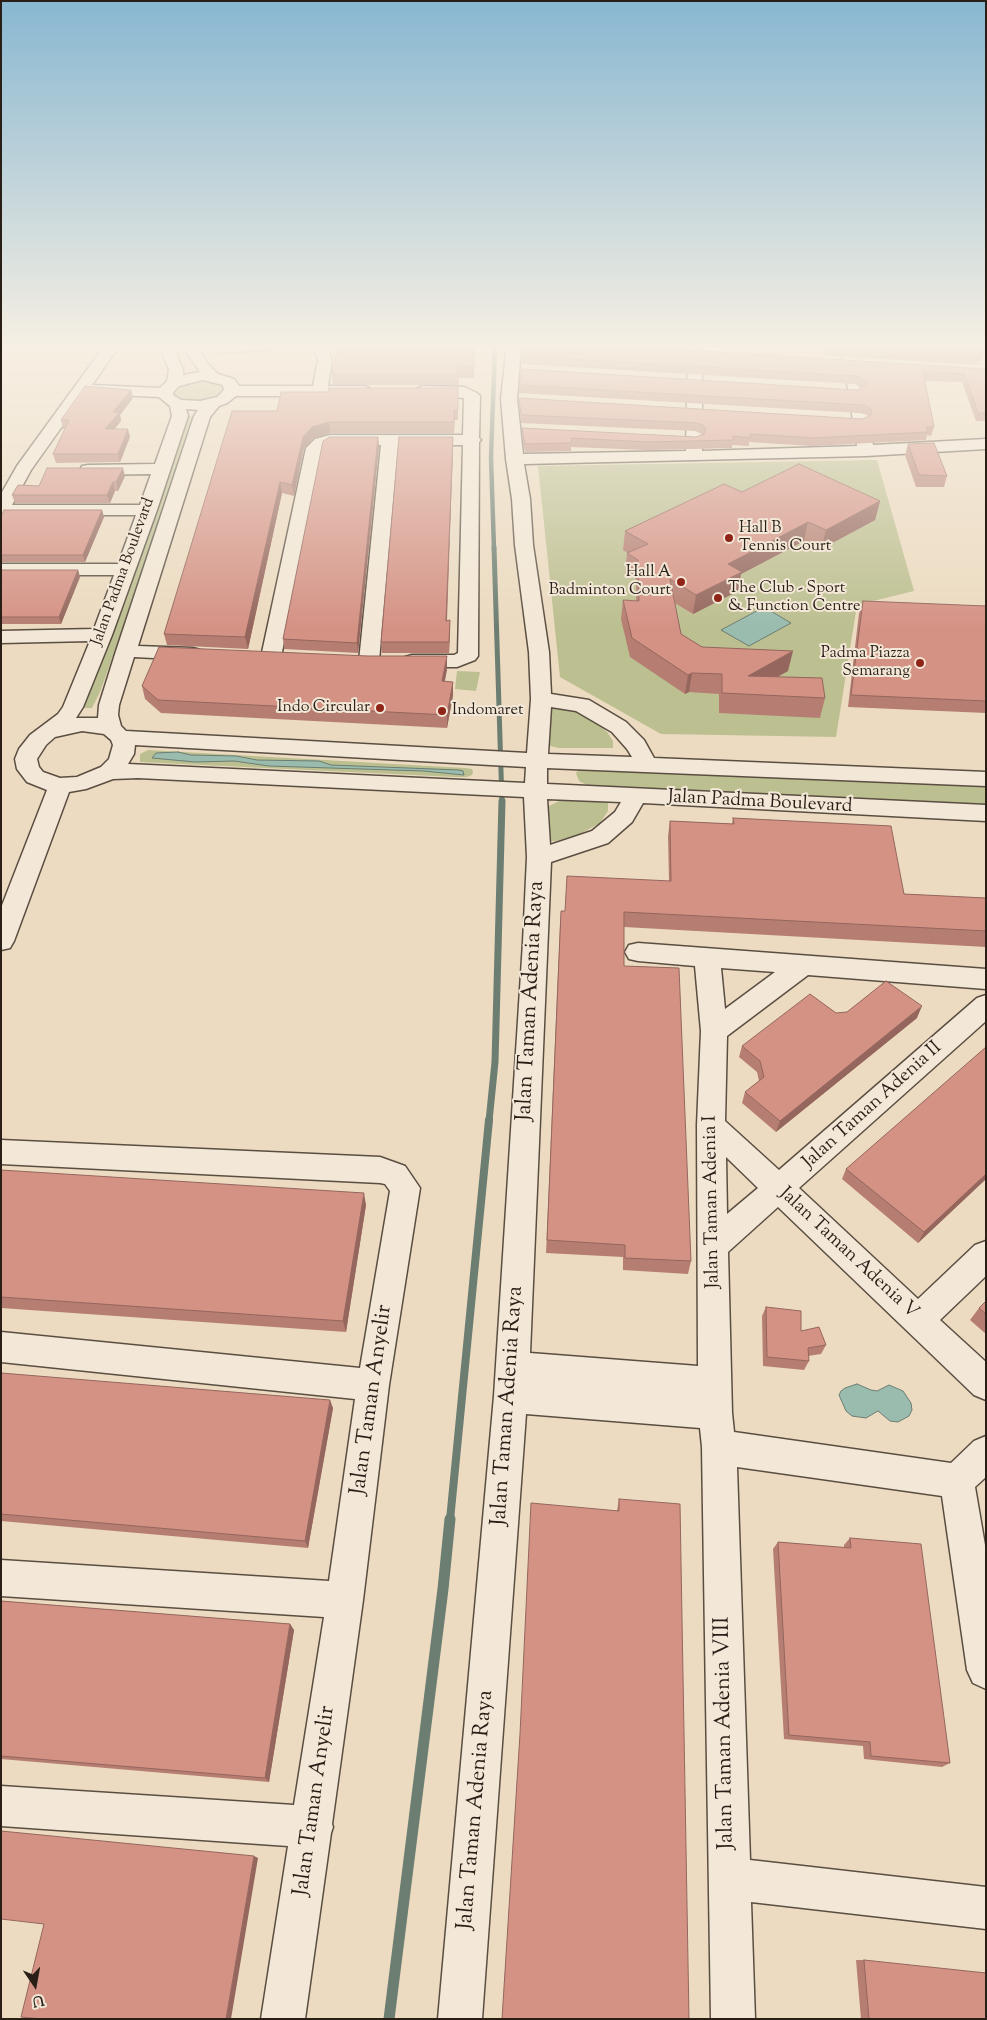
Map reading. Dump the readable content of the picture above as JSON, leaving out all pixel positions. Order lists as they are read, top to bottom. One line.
{"streets":{"street":["Jalan Padma Boulevard","Jalan Taman Adenia Raya","Jalan Taman Adenia II","Jalan Taman Adenia I","Jalan Taman Adenia V","Jalan Taman Anyelir","Jalan Taman Adenia VIII"]},"crossings":[["Jalan Padma Boulevard","Jalan Taman Adenia Raya"],["Jalan Taman Adenia II","Jalan Taman Adenia I"],["Jalan Taman Adenia II","Jalan Taman Adenia V"],["Jalan Taman Adenia I","Jalan Taman Adenia V"],["Jalan Taman Adenia I","Jalan Taman Adenia VIII"]],"places":["Hall B Tennis Court","Hall A Badminton Court","The Club - Sport & Function Centre","Padma Piazza Semarang","Indo Circular","Indomaret"],"north":"bottom"}
